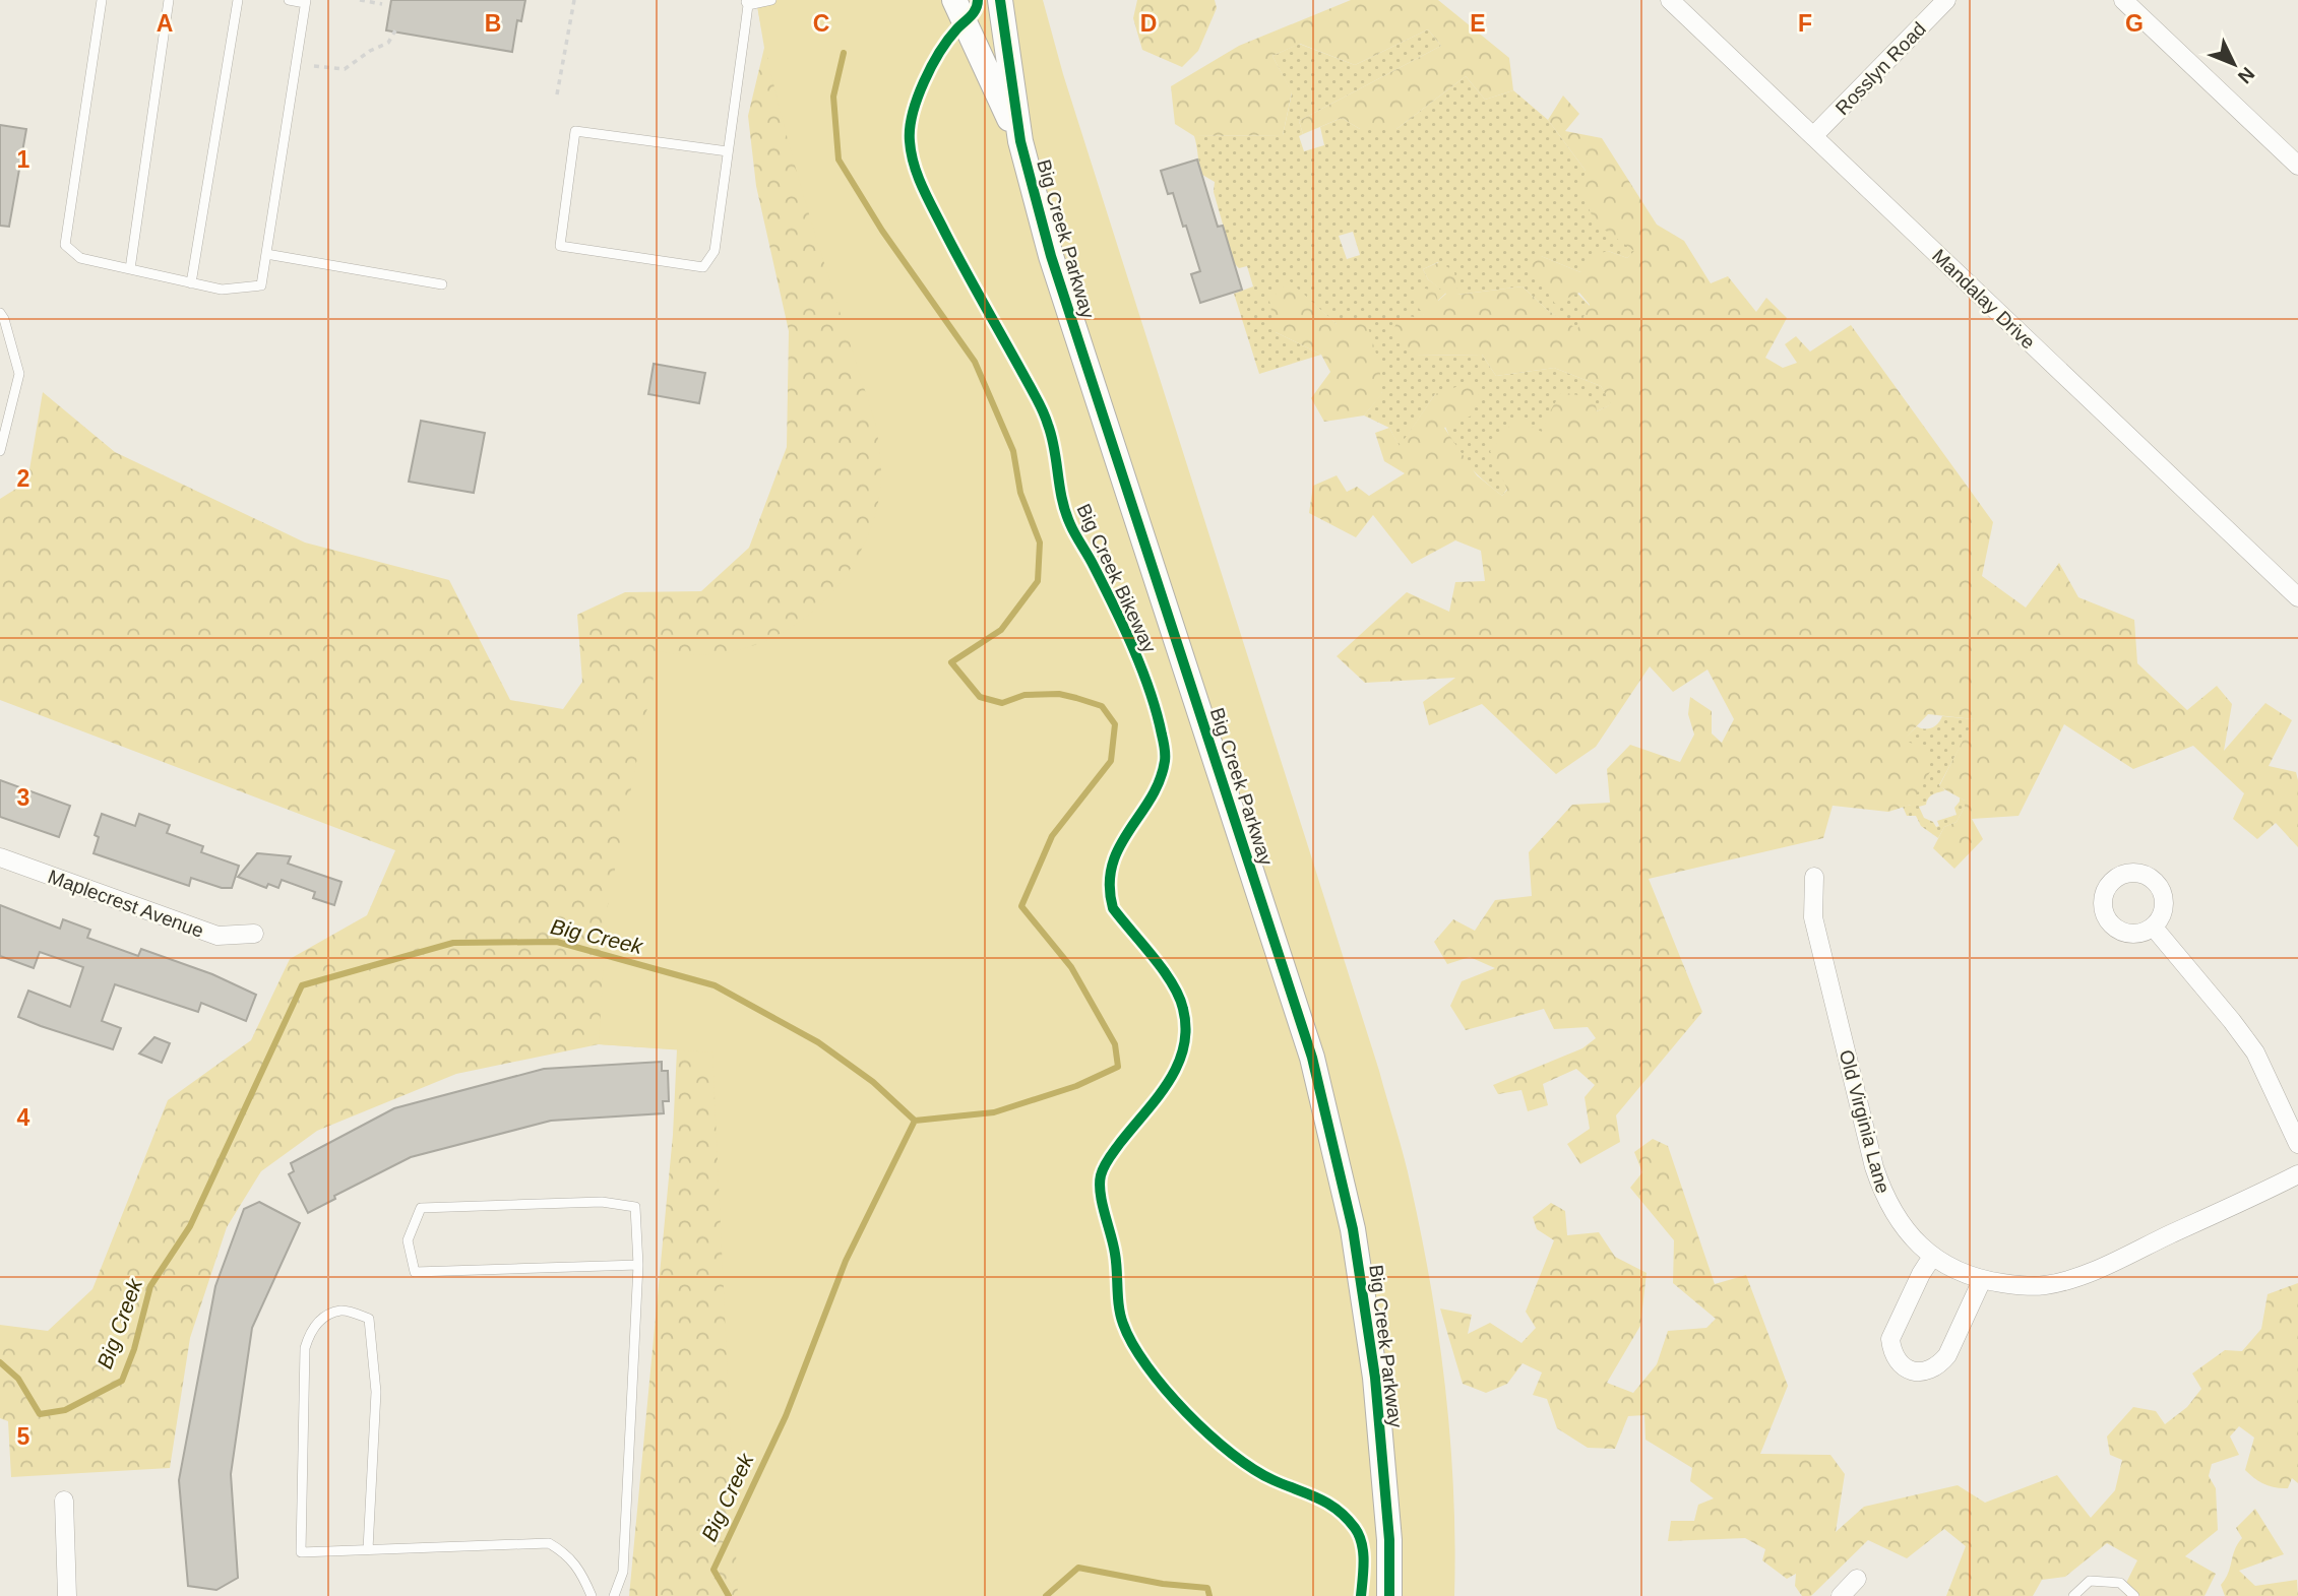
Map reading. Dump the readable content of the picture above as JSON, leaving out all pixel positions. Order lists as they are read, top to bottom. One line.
{"streets":{"street":["Rosslyn Road","Big Creek Parkway","Mandalay Drive","Maplecrest Avenue","Old Virginia Lane"],"cycle path":["Big Creek Bikeway"]},"crossings":[["Rosslyn Road","Mandalay Drive"]],"water":["Big Creek"],"north":"bottom right","grid":{"columns":["A","B","C","D","E","F","G"],"rows":["1","2","3","4","5"]}}
